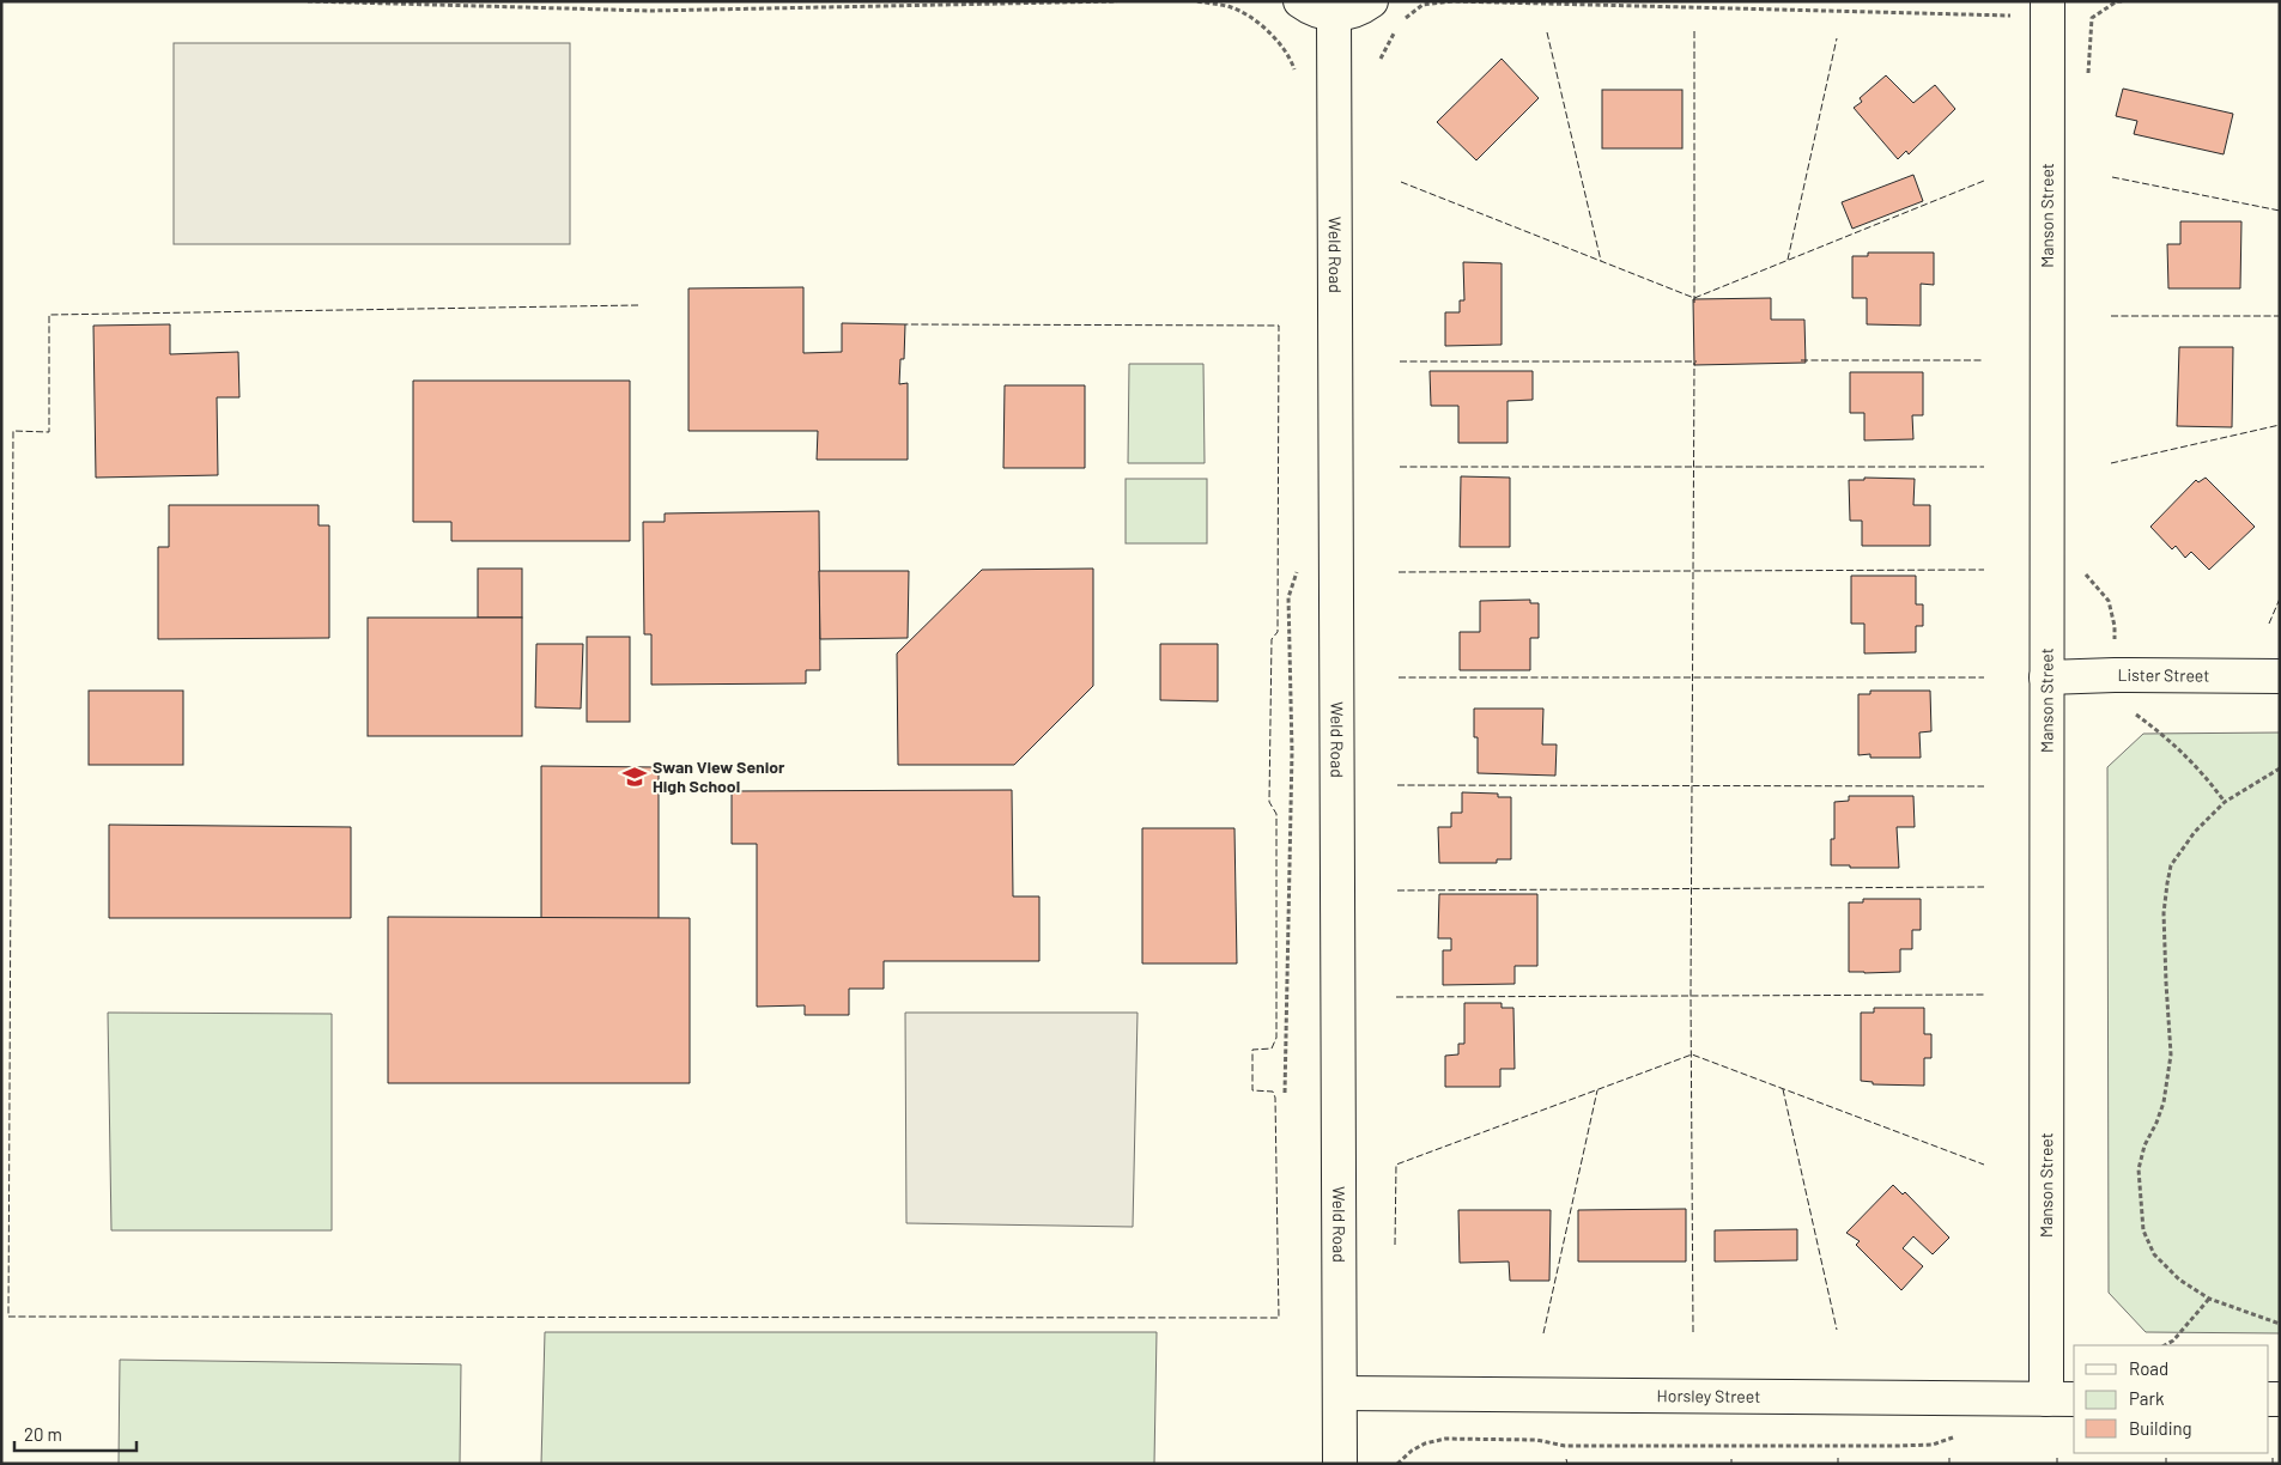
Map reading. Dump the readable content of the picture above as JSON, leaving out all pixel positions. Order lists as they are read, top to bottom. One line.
{"streets":{"street":["Manson Street","Weld Road","Lister Street","Horsley Street"]},"crossings":[["Manson Street","Lister Street"],["Manson Street","Horsley Street"],["Weld Road","Horsley Street"]],"places":{"school or university":["Swan View Senior High School"]},"legend":["Road","Park","Building"],"scale_bar":"20 m"}
